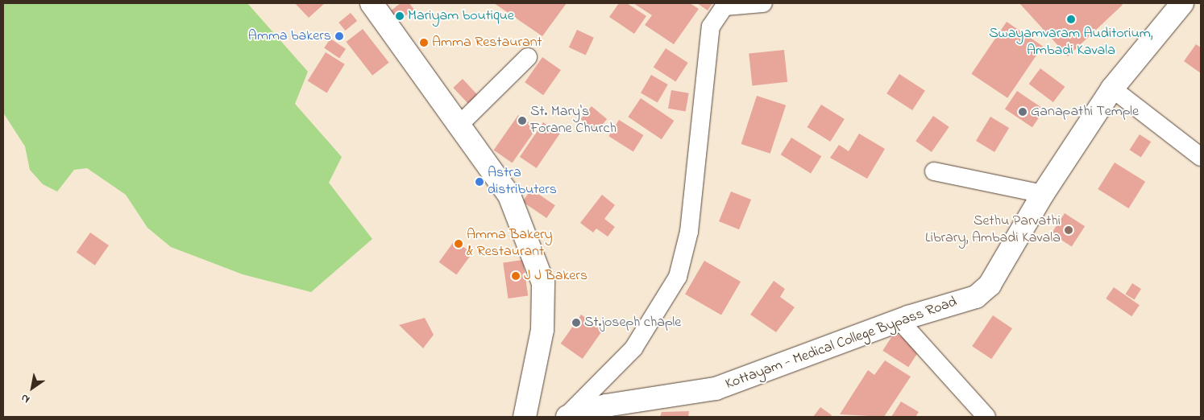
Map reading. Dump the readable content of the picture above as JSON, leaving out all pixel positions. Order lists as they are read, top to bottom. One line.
{"streets":{"main road":["Kottayam - Medical College Bypass Road"]},"places":["Mariyam boutique","Swayamvaram Auditorium, Ambadi Kavala","Amma bakers","Amma Restaurant","Ganapathi Temple","St. Mary's Forane Church","Astra distributers","Sethu Parvathi Library, Ambadi Kavala","Amma Bakery & Restaurant","J J Bakers","St.joseph chaple"],"north":"bottom left"}
